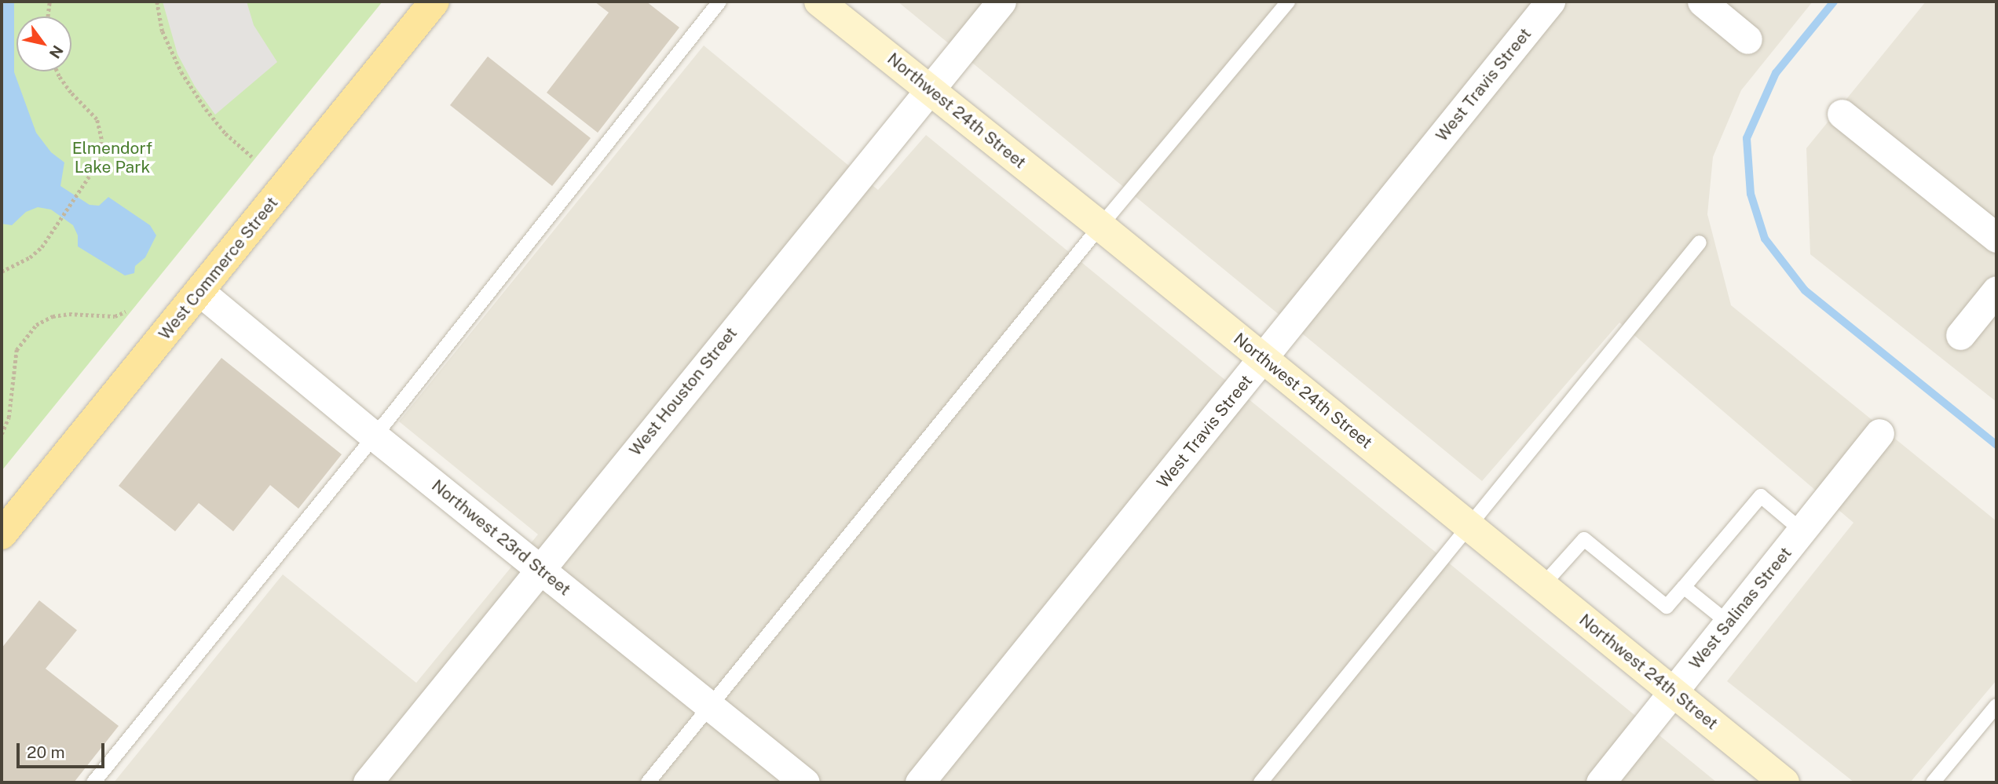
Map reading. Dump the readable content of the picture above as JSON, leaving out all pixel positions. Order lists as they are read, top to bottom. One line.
{"streets":{"main road":["Northwest 24th Street","West Commerce Street"],"street":["West Travis Street","West Houston Street","Northwest 23rd Street","West Salinas Street"]},"crossings":[["West Travis Street","Northwest 24th Street"],["Northwest 24th Street","West Houston Street"],["Northwest 24th Street","West Salinas Street"],["West Commerce Street","Northwest 23rd Street"],["West Houston Street","Northwest 23rd Street"]],"parks":["Elmendorf Lake Park"],"scale_bar":"20 m","north":"bottom right"}
